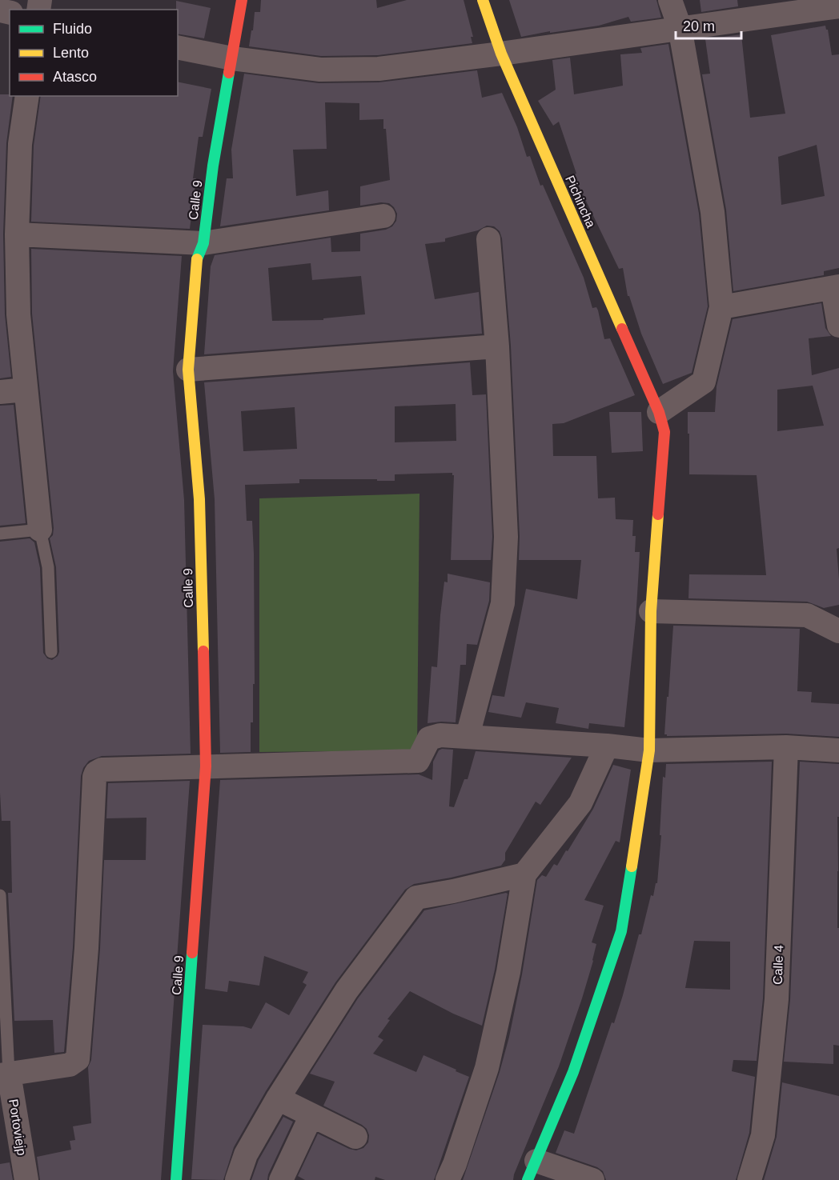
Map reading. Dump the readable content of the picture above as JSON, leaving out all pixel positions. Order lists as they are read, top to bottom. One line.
{"streets":{"street":["Calle 9","Pichincha","Calle 4","Portoviejp"]},"legend":["Fluido","Lento","Atasco"],"scale_bar":"20 m"}
